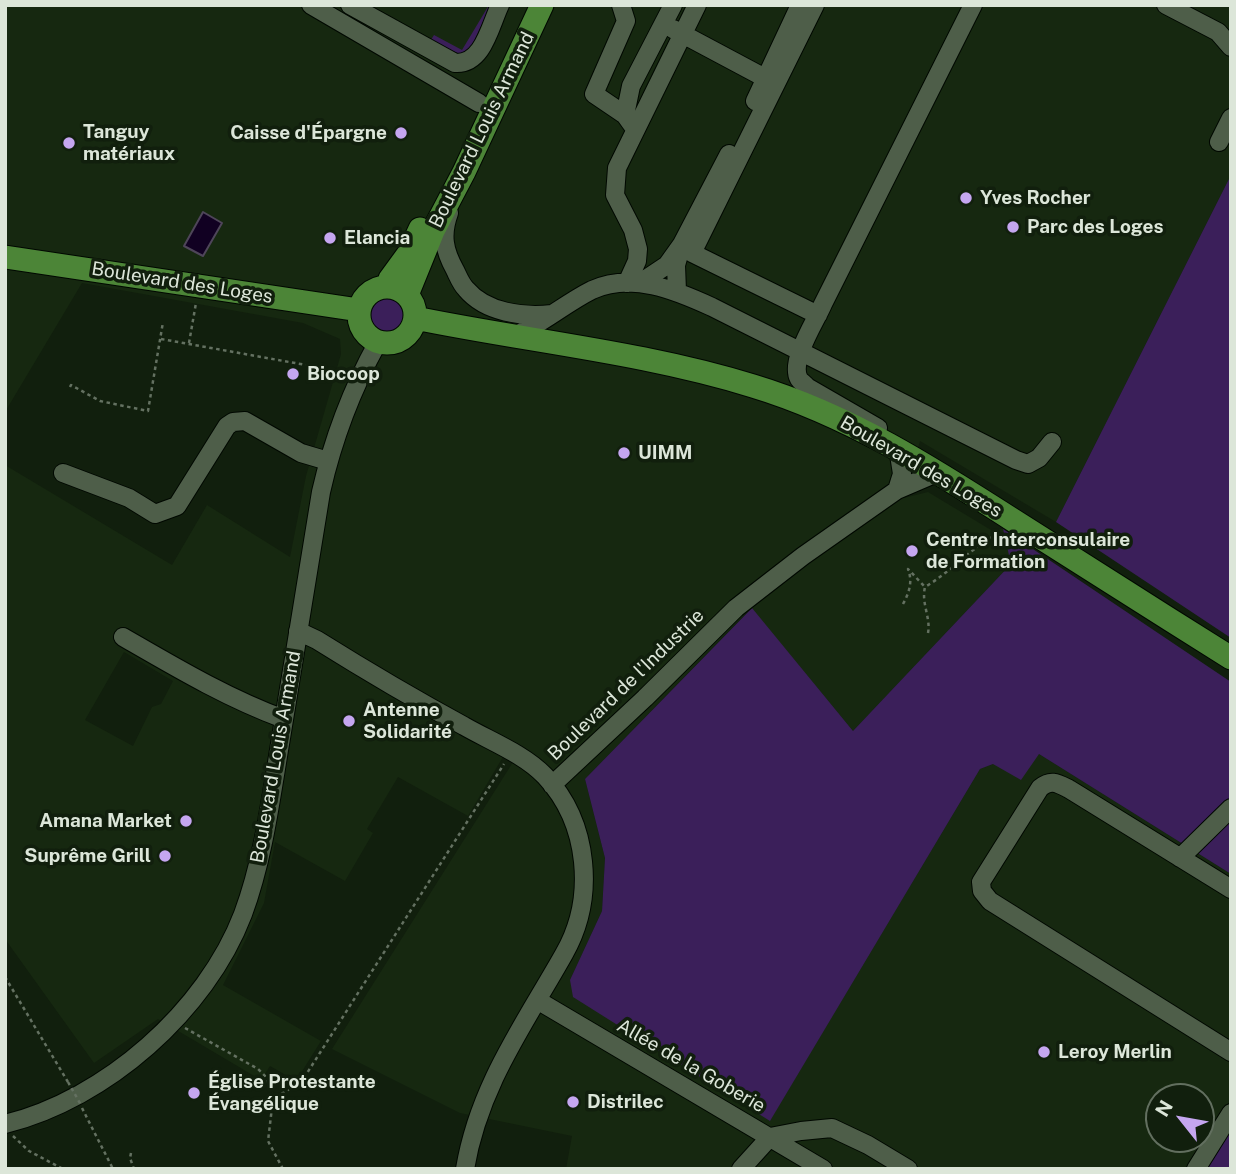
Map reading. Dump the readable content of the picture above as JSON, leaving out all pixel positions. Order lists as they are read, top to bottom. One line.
{"streets":{"main road":["Boulevard Louis Armand","Boulevard des Loges"],"street":["Boulevard de l'Industrie","Allée de la Goberie"]},"crossings":[["Boulevard Louis Armand","Boulevard des Loges"],["Boulevard des Loges","Boulevard de l'Industrie"],["Boulevard de l'Industrie","Allée de la Goberie"]],"places":["Caisse d'Épargne","Tanguy matériaux","Yves Rocher","Parc des Loges","Elancia","Biocoop","UIMM","Centre Interconsulaire de Formation","Antenne Solidarité","Amana Market","Suprême Grill","Leroy Merlin","Église Protestante Évangélique","Distrilec"],"north":"top left"}
